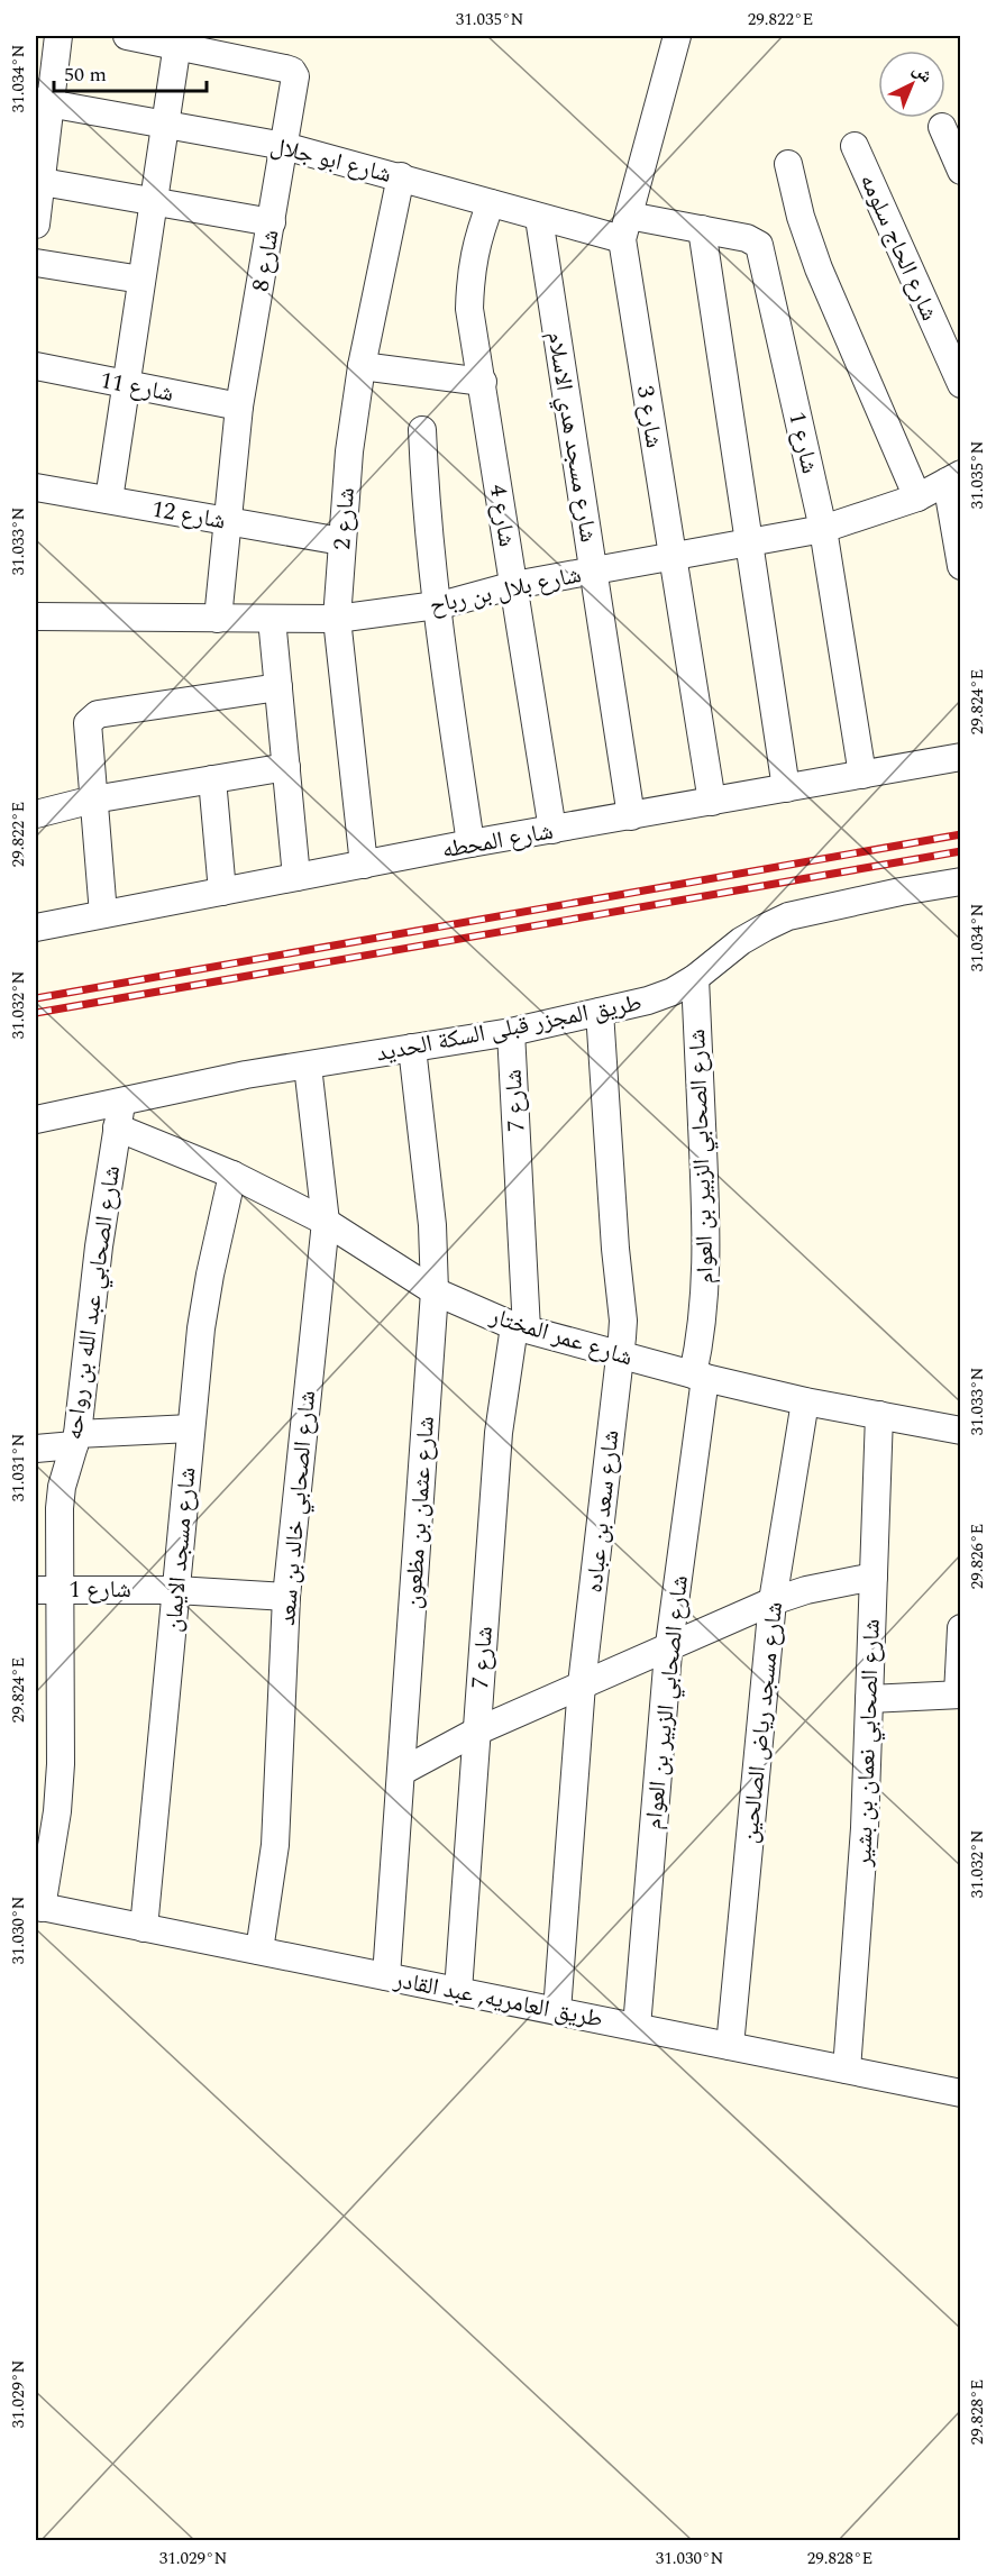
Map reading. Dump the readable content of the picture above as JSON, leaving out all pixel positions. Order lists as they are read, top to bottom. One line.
{"streets":{"street":["شارع ابو جلال","شارع الحاج سلومه","شارع 8","شارع 11","شارع 3","شارع مسجد هدي الاسلام","شارع 1","شارع 12","شارع 4","شارع 2","شارع بلال بن رباح","شارع المحطه","طريق المجزر قبلى السكة الحديد","شارع 7","شارع الصحابي الزبير بن العوام","شارع الصحابي عبد الله بن رواحه","شارع عمر المختار","شارع الصحابي خالد بن سعد","شارع سعد بن عباده","شارع عثمان بن مظعون","شارع مسجد الايمان","شارع مسجد رياض الصالحين","شارع الصحابي نعمان بن بشير","طريق العامريه, عبد القادر"]},"crossings":[["شارع ابو جلال","شارع 8"],["شارع ابو جلال","شارع 3"],["شارع ابو جلال","شارع مسجد هدي الاسلام"],["شارع ابو جلال","شارع 1"],["شارع ابو جلال","شارع 4"],["شارع ابو جلال","شارع 2"],["شارع 8","شارع 11"],["شارع 8","شارع 12"],["شارع 8","شارع بلال بن رباح"],["شارع 3","شارع 1"],["شارع 3","شارع بلال بن رباح"],["شارع 3","شارع المحطه"],["شارع مسجد هدي الاسلام","شارع بلال بن رباح"],["شارع مسجد هدي الاسلام","شارع المحطه"],["شارع 1","شارع بلال بن رباح"],["شارع 1","شارع المحطه"],["شارع 1","شارع الصحابي عبد الله بن رواحه"],["شارع 1","شارع الصحابي خالد بن سعد"],["شارع 1","شارع مسجد الايمان"],["شارع 12","شارع 2"],["شارع 4","شارع بلال بن رباح"],["شارع 4","شارع المحطه"],["شارع 2","شارع بلال بن رباح"],["شارع 2","شارع المحطه"],["طريق المجزر قبلى السكة الحديد","شارع 7"],["طريق المجزر قبلى السكة الحديد","شارع الصحابي الزبير بن العوام"],["طريق المجزر قبلى السكة الحديد","شارع الصحابي عبد الله بن رواحه"],["طريق المجزر قبلى السكة الحديد","شارع الصحابي خالد بن سعد"],["طريق المجزر قبلى السكة الحديد","شارع سعد بن عباده"],["طريق المجزر قبلى السكة الحديد","شارع عثمان بن مظعون"],["شارع 7","شارع عمر المختار"],["شارع 7","طريق العامريه, عبد القادر"],["شارع الصحابي الزبير بن العوام","شارع عمر المختار"],["شارع الصحابي الزبير بن العوام","طريق العامريه, عبد القادر"],["شارع الصحابي عبد الله بن رواحه","شارع عمر المختار"],["شارع الصحابي عبد الله بن رواحه","طريق العامريه, عبد القادر"],["شارع عمر المختار","شارع الصحابي خالد بن سعد"],["شارع عمر المختار","شارع سعد بن عباده"],["شارع عمر المختار","شارع عثمان بن مظعون"],["شارع عمر المختار","شارع مسجد الايمان"],["شارع عمر المختار","شارع مسجد رياض الصالحين"],["شارع عمر المختار","شارع الصحابي نعمان بن بشير"],["شارع الصحابي خالد بن سعد","طريق العامريه, عبد القادر"],["شارع سعد بن عباده","طريق العامريه, عبد القادر"],["شارع عثمان بن مظعون","طريق العامريه, عبد القادر"],["شارع مسجد الايمان","طريق العامريه, عبد القادر"],["شارع مسجد رياض الصالحين","طريق العامريه, عبد القادر"],["شارع الصحابي نعمان بن بشير","طريق العامريه, عبد القادر"]],"scale_bar":"50 m","north":"top right","coordinates":["31.035°N","29.822°E","31.034°N","31.033°N","29.824°E","31.032°N","31.031°N","29.826°E","31.030°N","31.029°N","29.828°E"]}
